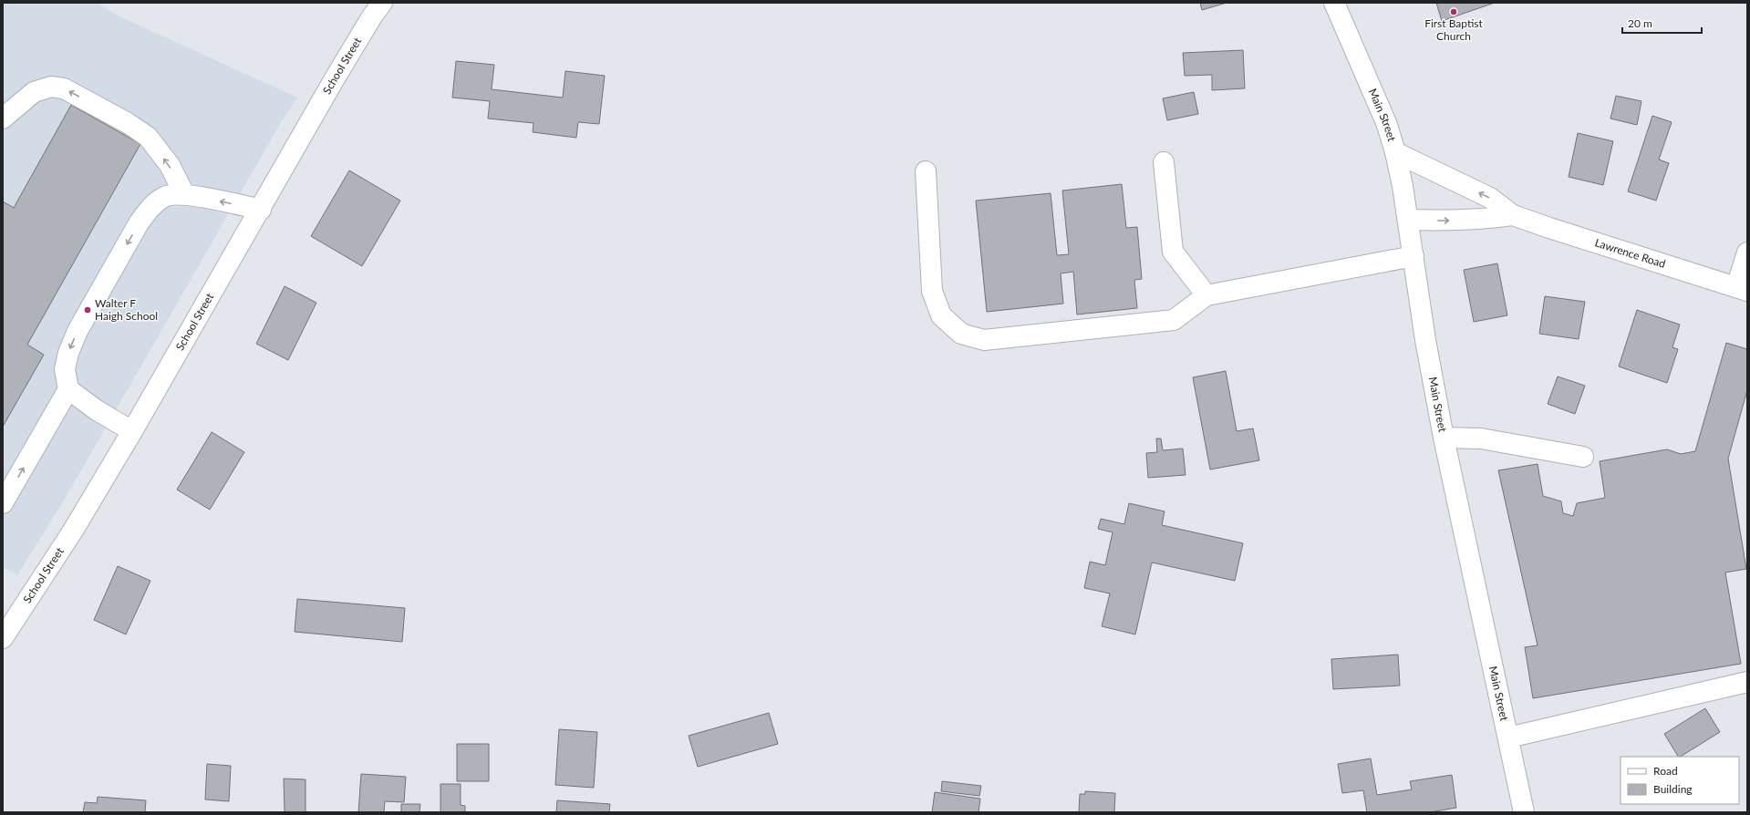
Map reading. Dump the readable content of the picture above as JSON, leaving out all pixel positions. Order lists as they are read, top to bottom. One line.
{"streets":{"street":["School Street","Main Street","Lawrence Road"]},"crossings":[["Main Street","Lawrence Road"]],"places":["First Baptist Church","Walter F Haigh School"],"legend":["Road","Building"],"scale_bar":"20 m"}
